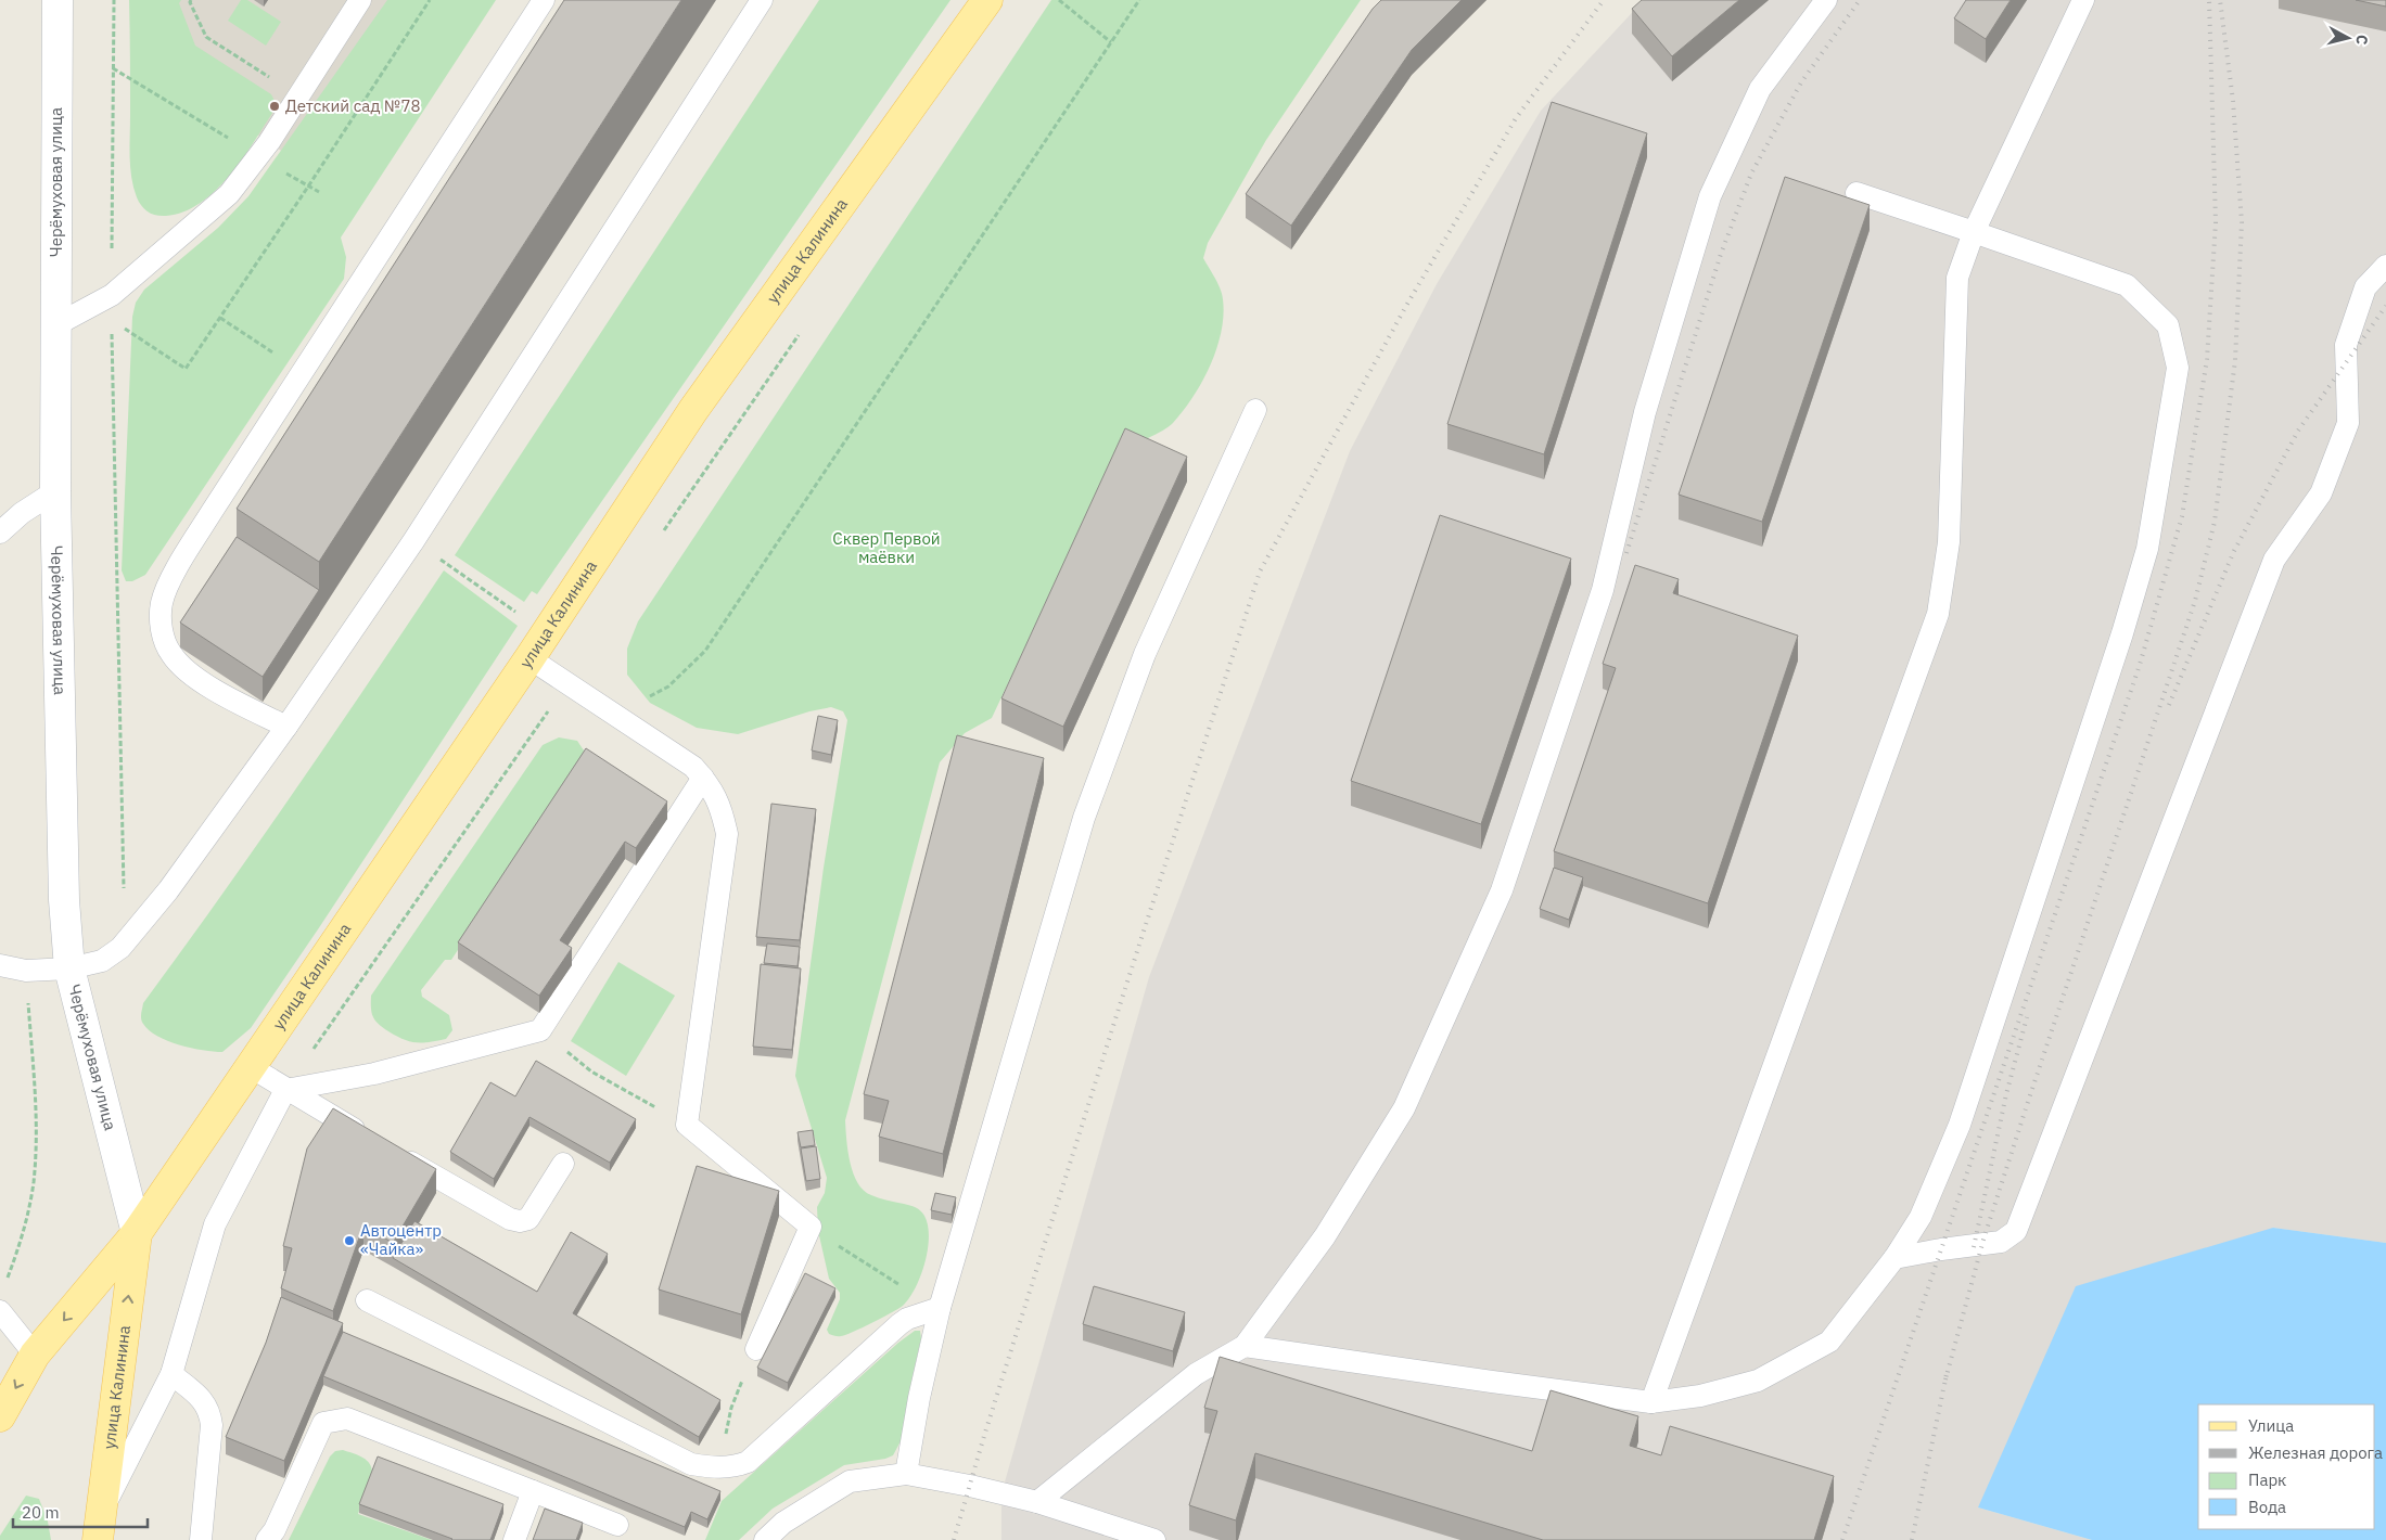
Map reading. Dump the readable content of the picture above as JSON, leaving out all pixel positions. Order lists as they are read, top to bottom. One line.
{"streets":{"main road":["Черёмуховая улица","улица Калинина"]},"crossings":[["Черёмуховая улица","улица Калинина"]],"parks":["Сквер Первой маёвки"],"places":["Детский сад №78","Автоцентр «Чайка»"],"legend":["Улица","Железная дорога","Парк","Вода"],"scale_bar":"20 m","north":"right"}
